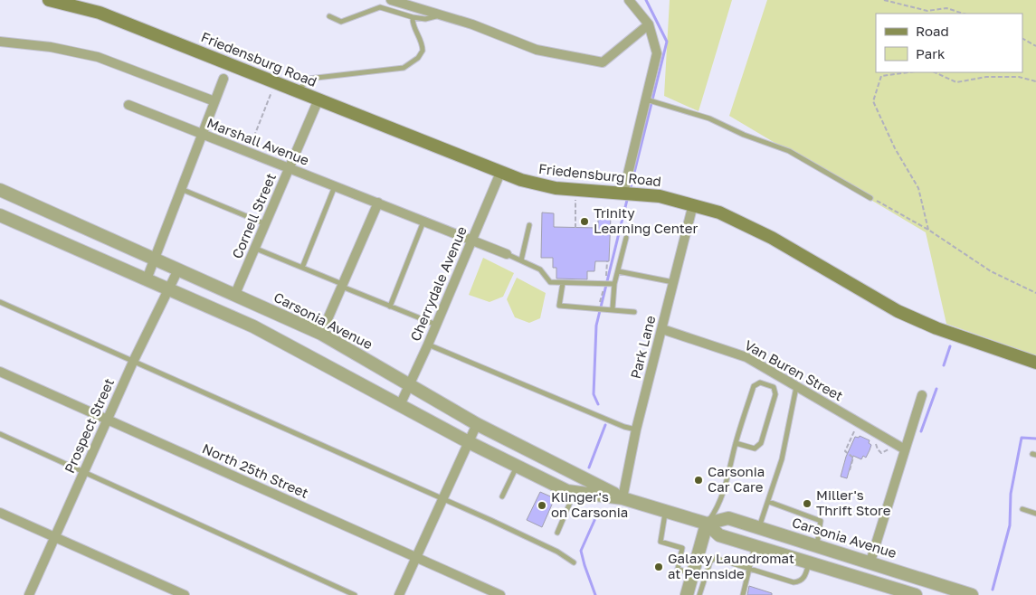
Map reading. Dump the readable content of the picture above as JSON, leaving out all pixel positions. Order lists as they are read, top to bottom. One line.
{"streets":{"main road":["Friedensburg Road"],"street":["Marshall Avenue","Cornell Street","Cherrydale Avenue","Carsonia Avenue","Park Lane","Van Buren Street","Prospect Street","North 25th Street"]},"crossings":[["Friedensburg Road","Cornell Street"],["Friedensburg Road","Cherrydale Avenue"],["Friedensburg Road","Park Lane"],["Marshall Avenue","Cornell Street"],["Marshall Avenue","Cherrydale Avenue"],["Cornell Street","Carsonia Avenue"],["Cherrydale Avenue","Carsonia Avenue"],["Carsonia Avenue","Park Lane"],["Carsonia Avenue","Prospect Street"],["Park Lane","Van Buren Street"],["Prospect Street","North 25th Street"]],"places":["Trinity Learning Center","Carsonia Car Care","Miller's Thrift Store","Klinger's on Carsonia","Galaxy Laundromat at Pennside"],"legend":["Road","Park"]}
